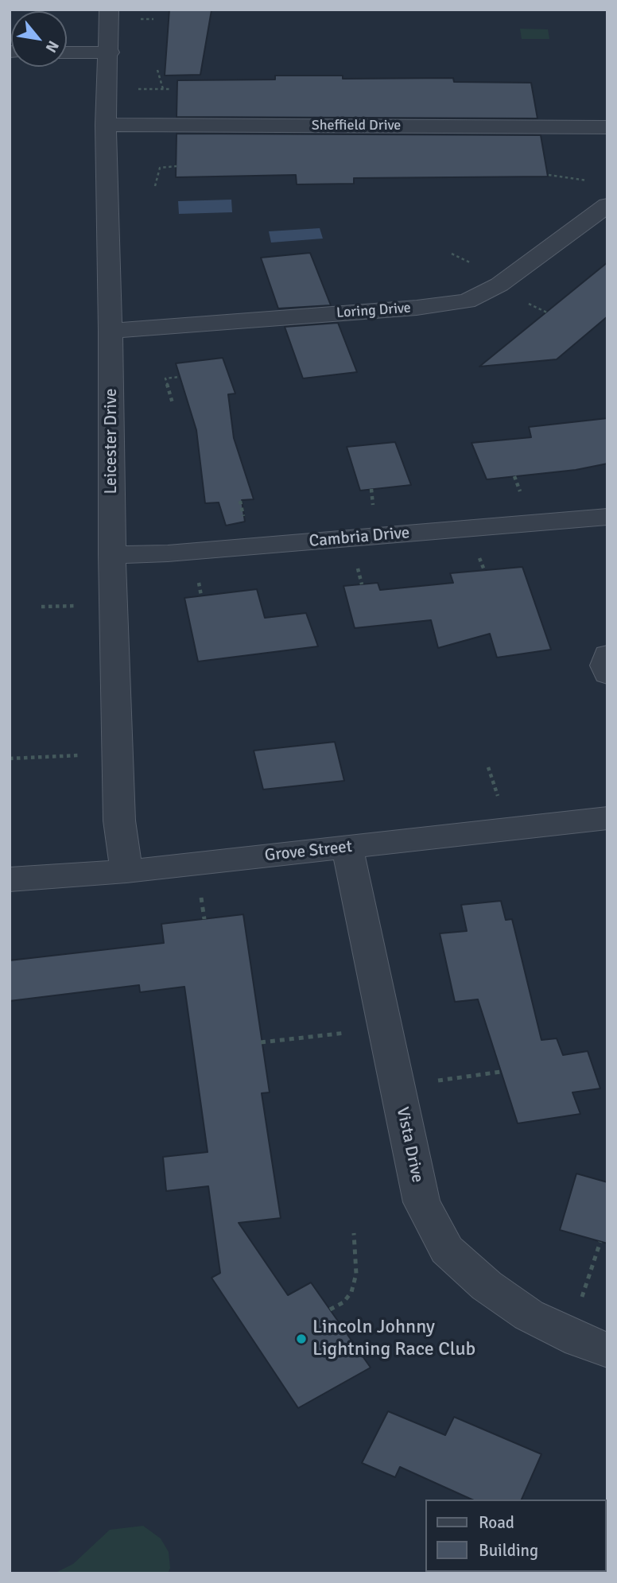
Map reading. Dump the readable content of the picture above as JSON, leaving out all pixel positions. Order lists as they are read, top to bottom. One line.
{"streets":{"street":["Sheffield Drive","Loring Drive","Leicester Drive","Cambria Drive","Grove Street","Vista Drive"]},"crossings":[["Sheffield Drive","Leicester Drive"],["Loring Drive","Leicester Drive"],["Leicester Drive","Cambria Drive"],["Leicester Drive","Grove Street"],["Grove Street","Vista Drive"]],"places":["Lincoln Johnny Lightning Race Club"],"legend":["Road","Building"],"north":"bottom right"}
